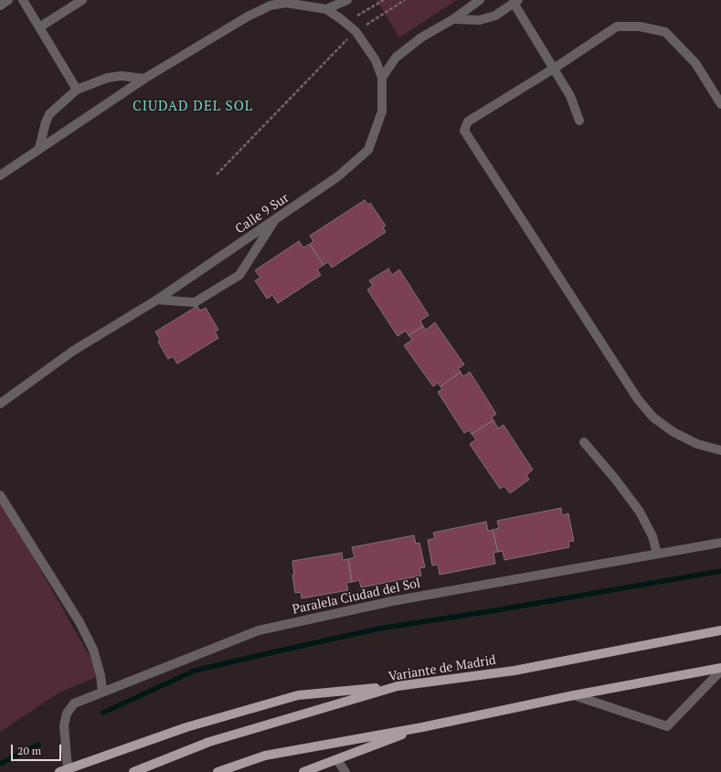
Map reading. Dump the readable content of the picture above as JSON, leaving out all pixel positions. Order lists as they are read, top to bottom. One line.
{"streets":{"main road":["Variante de Madrid"],"street":["Calle 9 Sur","Paralela Ciudad del Sol"]},"districts":["CIUDAD DEL SOL"],"scale_bar":"20 m"}
